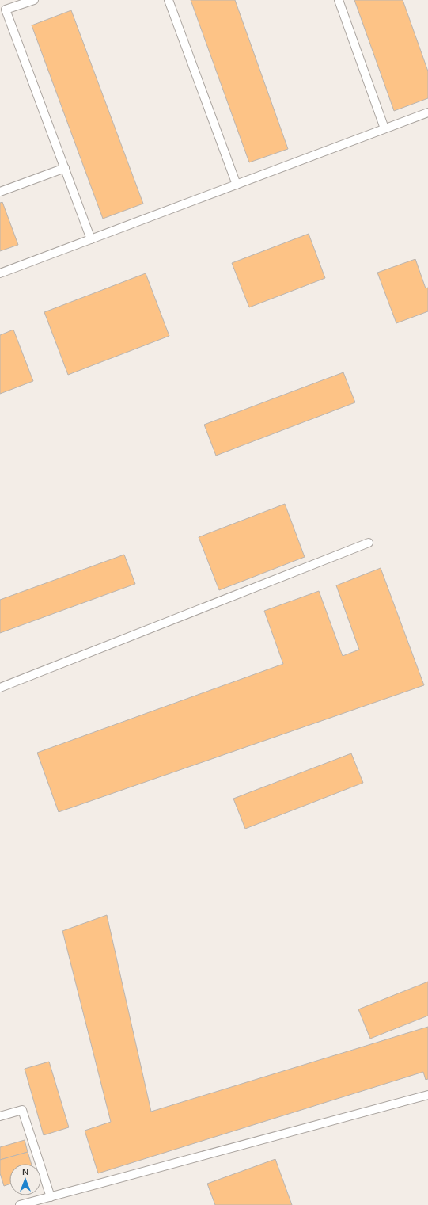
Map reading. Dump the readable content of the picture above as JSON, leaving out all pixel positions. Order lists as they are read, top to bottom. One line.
{"north":"top"}
